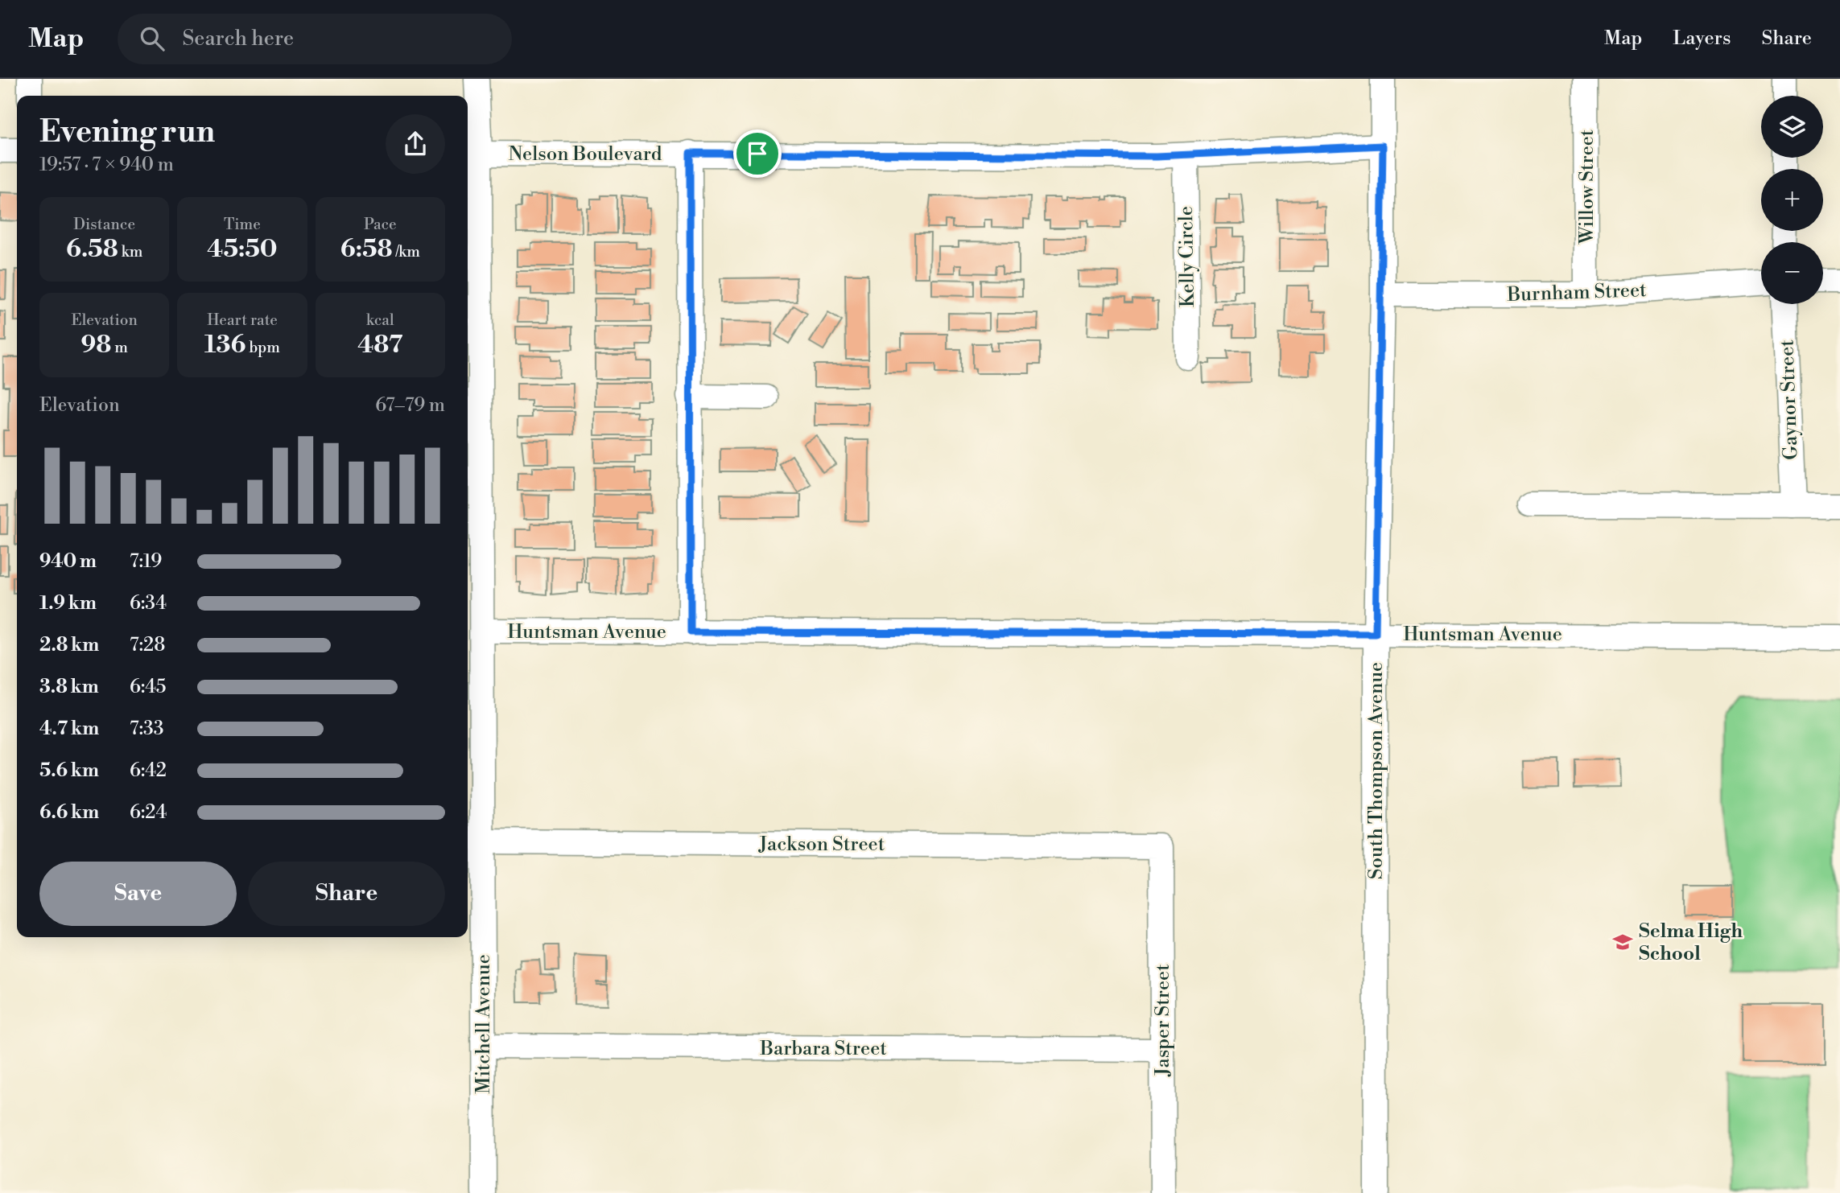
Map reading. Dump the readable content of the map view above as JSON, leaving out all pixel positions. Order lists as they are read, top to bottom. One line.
{"streets":{"street":["Nelson Boulevard","Willow Street","Kelly Circle","Burnham Street","Gaynor Street","Huntsman Avenue","South Thompson Avenue","Jackson Street","Jasper Street","Mitchell Avenue","Barbara Street"]},"crossings":[["Nelson Boulevard","Kelly Circle"],["Nelson Boulevard","South Thompson Avenue"],["Nelson Boulevard","Mitchell Avenue"],["Willow Street","Burnham Street"],["Burnham Street","South Thompson Avenue"],["Huntsman Avenue","South Thompson Avenue"],["Huntsman Avenue","Mitchell Avenue"],["Jackson Street","Jasper Street"],["Jackson Street","Mitchell Avenue"],["Jasper Street","Barbara Street"],["Mitchell Avenue","Barbara Street"]],"places":{"school or university":["Selma High School"]},"page":{"header":"Map","search":"Search here","nav":["Map","Layers","Share"],"map_buttons":["+","−"],"heading":["Evening run","19:57 · 7 × 940 m"],"stats":[["Distance","6.58 km"],["Time","45:50"],["Pace","6:58 /km"],["Elevation","98 m"],["Heart rate","136 bpm"],["kcal","487"]],"chart":["Elevation","67–79 m"],"list":[{"name":"940 m","note":"7:19"},{"name":"1.9 km","note":"6:34"},{"name":"2.8 km","note":"7:28"},{"name":"3.8 km","note":"6:45"},{"name":"4.7 km","note":"7:33"},{"name":"5.6 km","note":"6:42"},{"name":"6.6 km","note":"6:24"}],"buttons":["Save","Share"]}}
